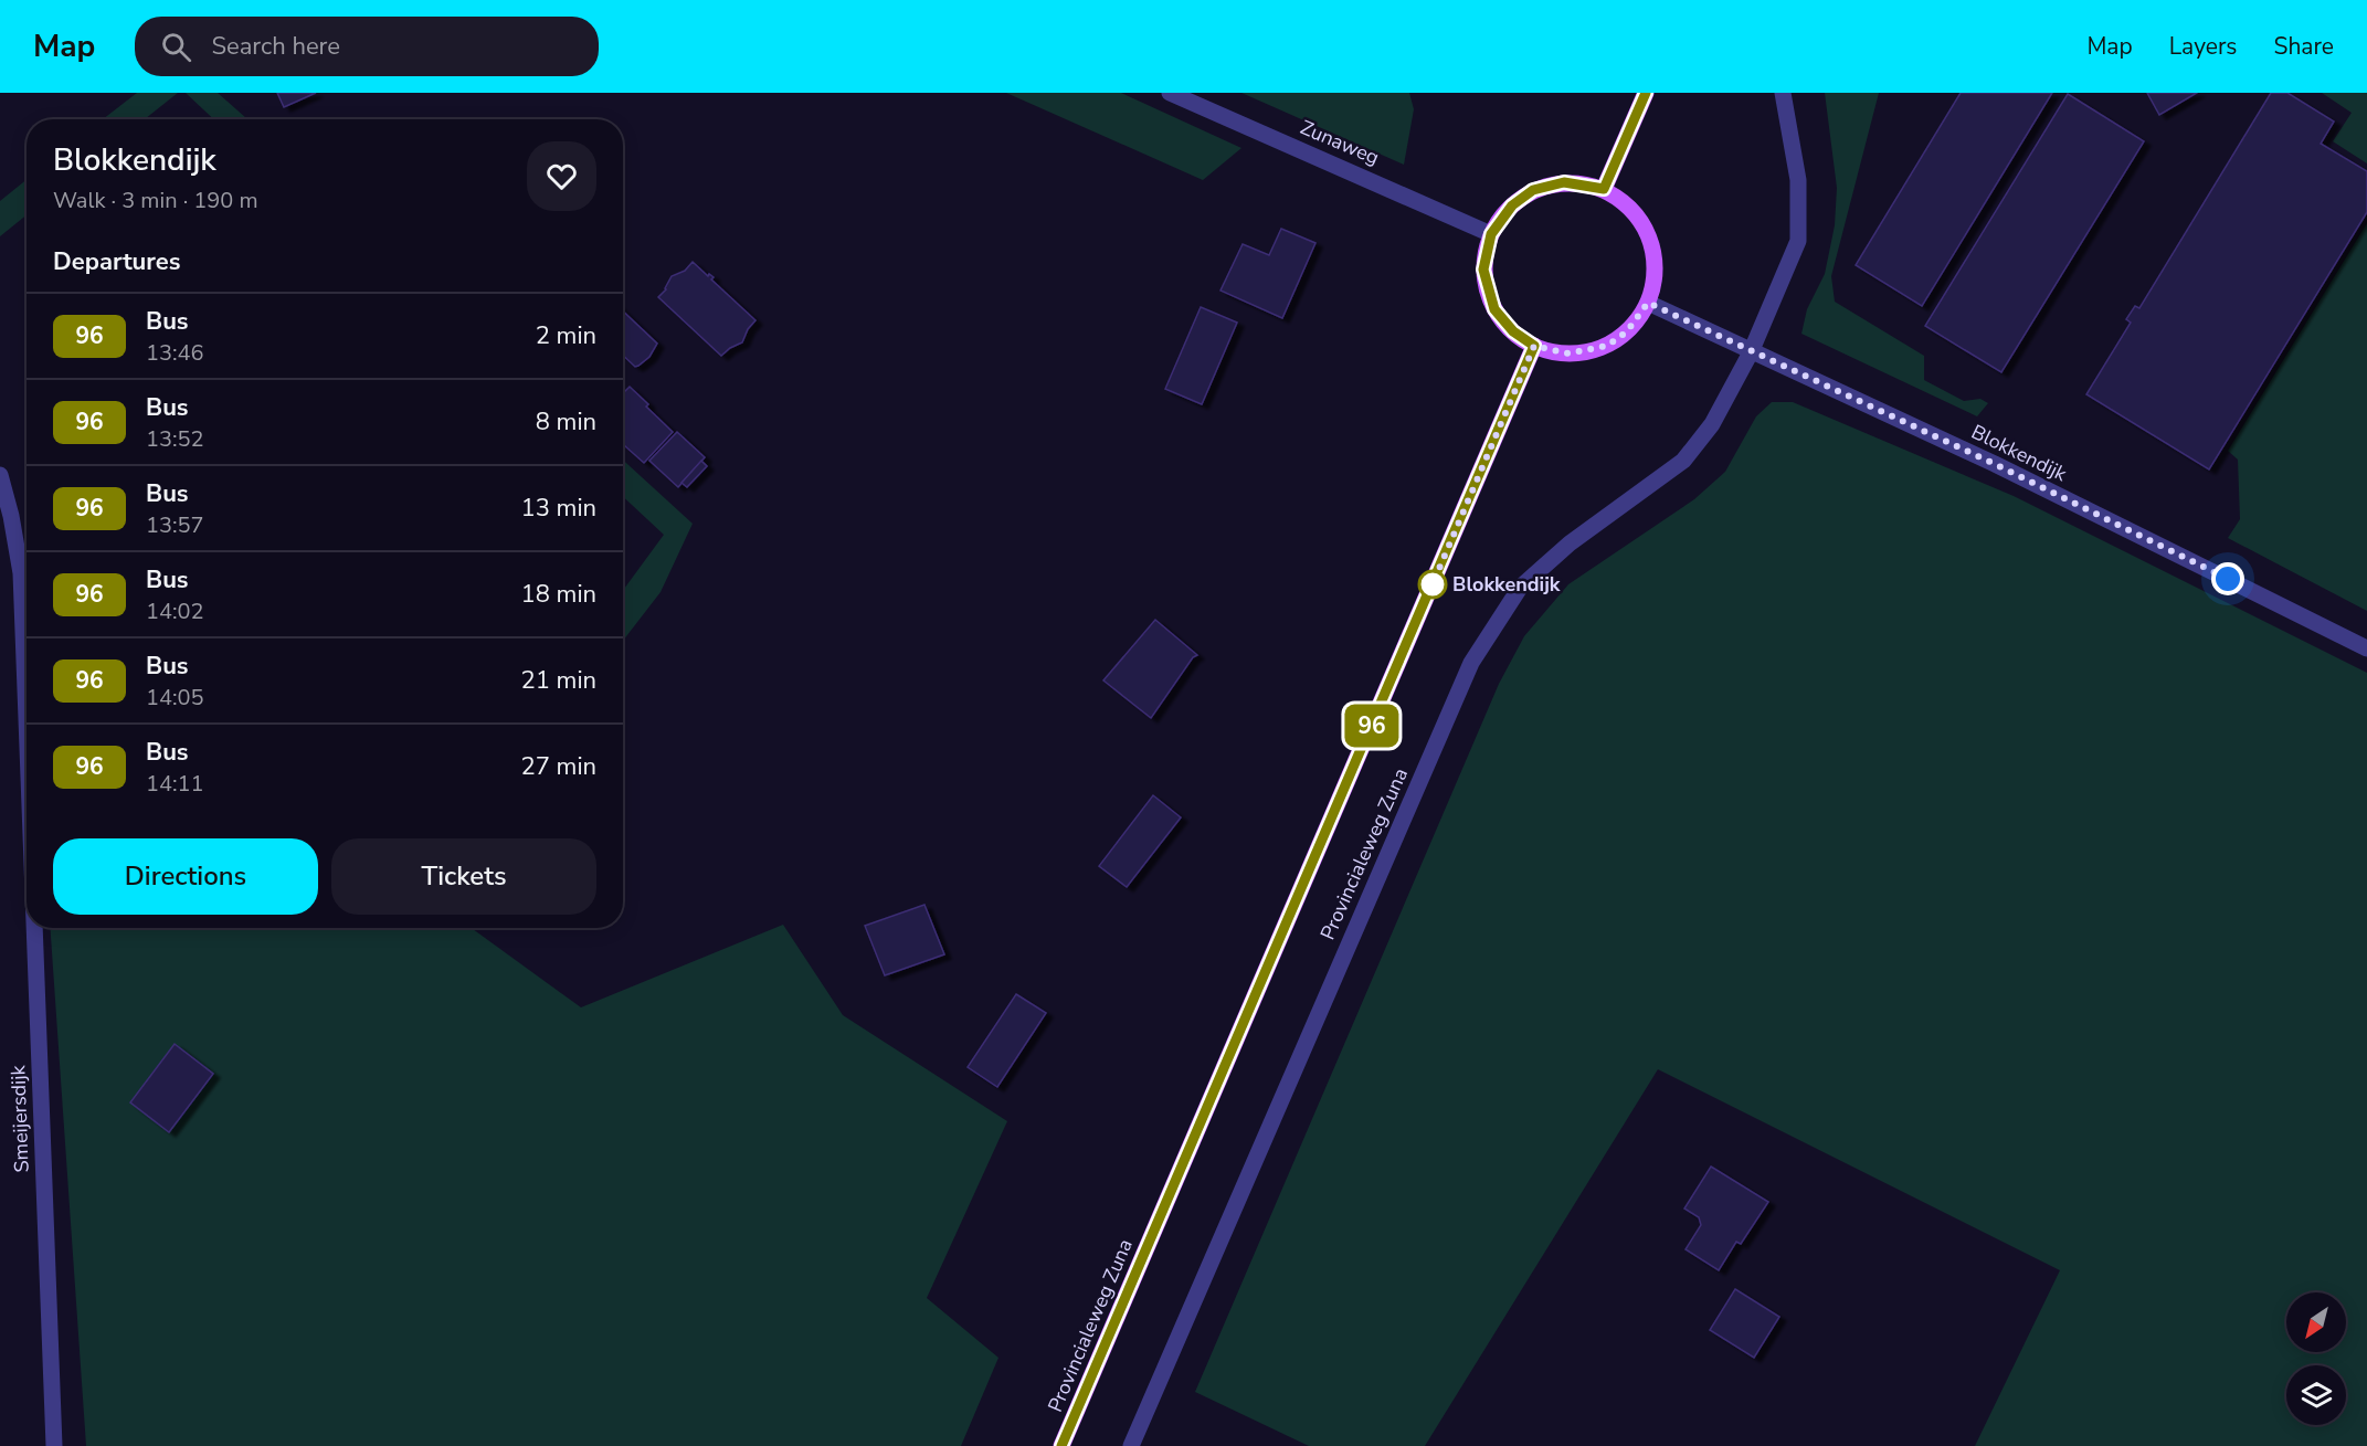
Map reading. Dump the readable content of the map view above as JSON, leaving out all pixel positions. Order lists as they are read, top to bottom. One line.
{"streets":{"main road":["Provincialeweg Zuna"],"street":["Zunaweg","Blokkendijk","Smeijersdijk"]},"crossings":[["Zunaweg","Blokkendijk"],["Zunaweg","Provincialeweg Zuna"],["Blokkendijk","Provincialeweg Zuna"]],"places":["Blokkendijk"],"lines":["bus line 96"],"north":"bottom left","page":{"header":"Map","search":"Search here","nav":["Map","Layers","Share"],"on_map":"96","heading":[["Blokkendijk","Walk · 3 min · 190 m"],"Departures"],"list":[{"mark":"96","name":"Bus","note":"13:46","value":"2 min"},{"mark":"96","name":"Bus","note":"13:52","value":"8 min"},{"mark":"96","name":"Bus","note":"13:57","value":"13 min"},{"mark":"96","name":"Bus","note":"14:02","value":"18 min"},{"mark":"96","name":"Bus","note":"14:05","value":"21 min"},{"mark":"96","name":"Bus","note":"14:11","value":"27 min"}],"buttons":["Directions","Tickets"]}}
